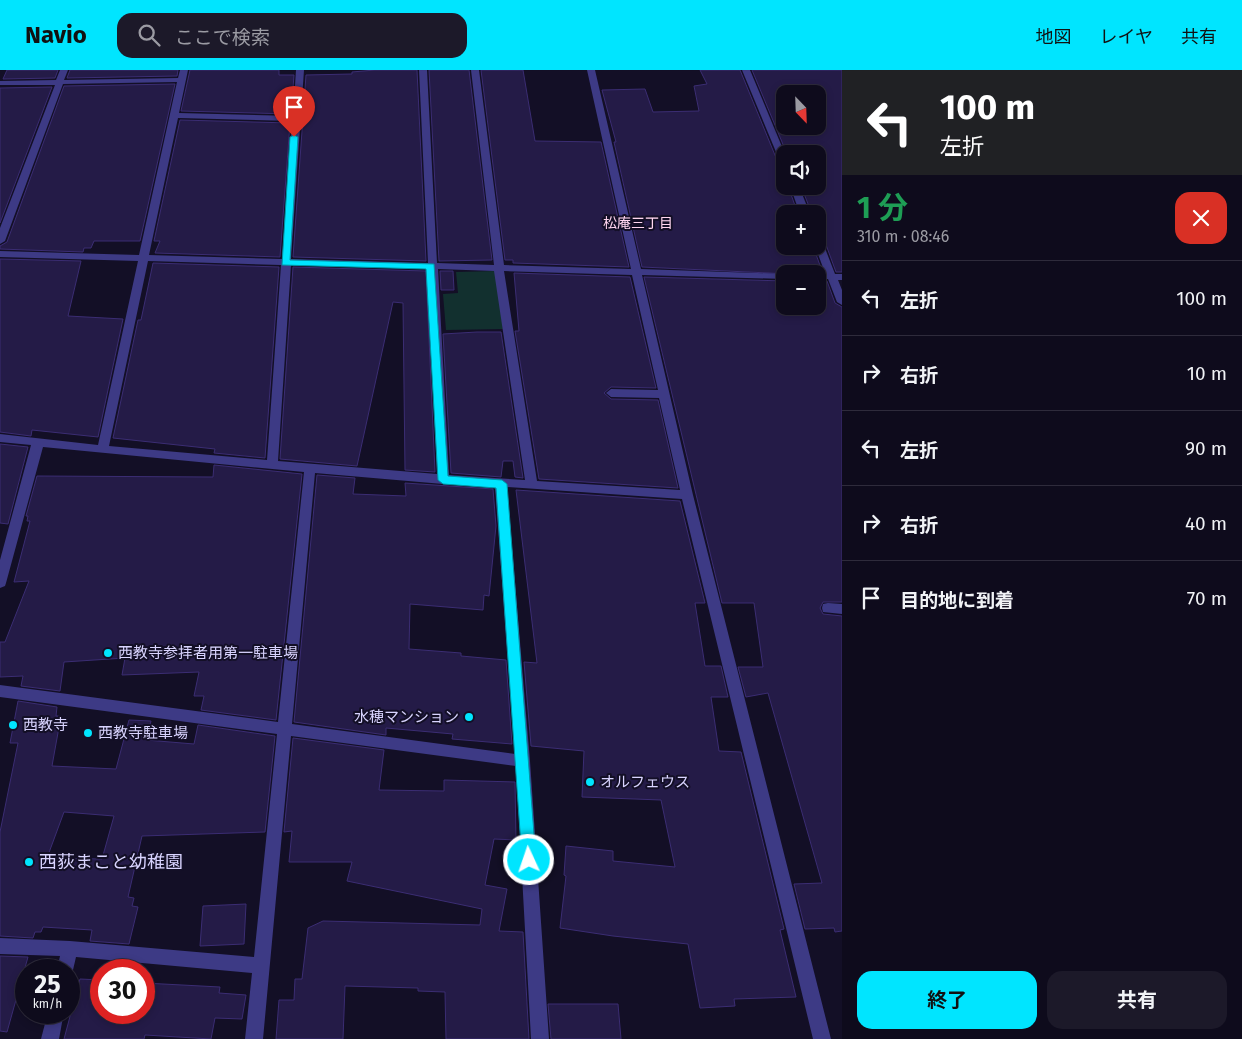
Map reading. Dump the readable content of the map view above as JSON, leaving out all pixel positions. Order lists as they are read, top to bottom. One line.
{"districts":["松庵三丁目"],"places":["西教寺参拝者用第一駐車場","水穂マンション","西教寺","西教寺駐車場","オルフェウス","西荻まこと幼稚園"],"north":"bottom right","page":{"header":"Navio","search":"ここで検索","nav":["地図","レイヤ","共有"],"turn":["100 m","左折"],"map_buttons":["+","−"],"heading":["1 分","310 m · 08:46"],"list":[{"name":"左折","value":"100 m"},{"name":"右折","value":"10 m"},{"name":"左折","value":"90 m"},{"name":"右折","value":"40 m"},{"name":"目的地に到着","value":"70 m"}],"speed":"25 km/h","limit":"30","buttons":["終了","共有"]}}
